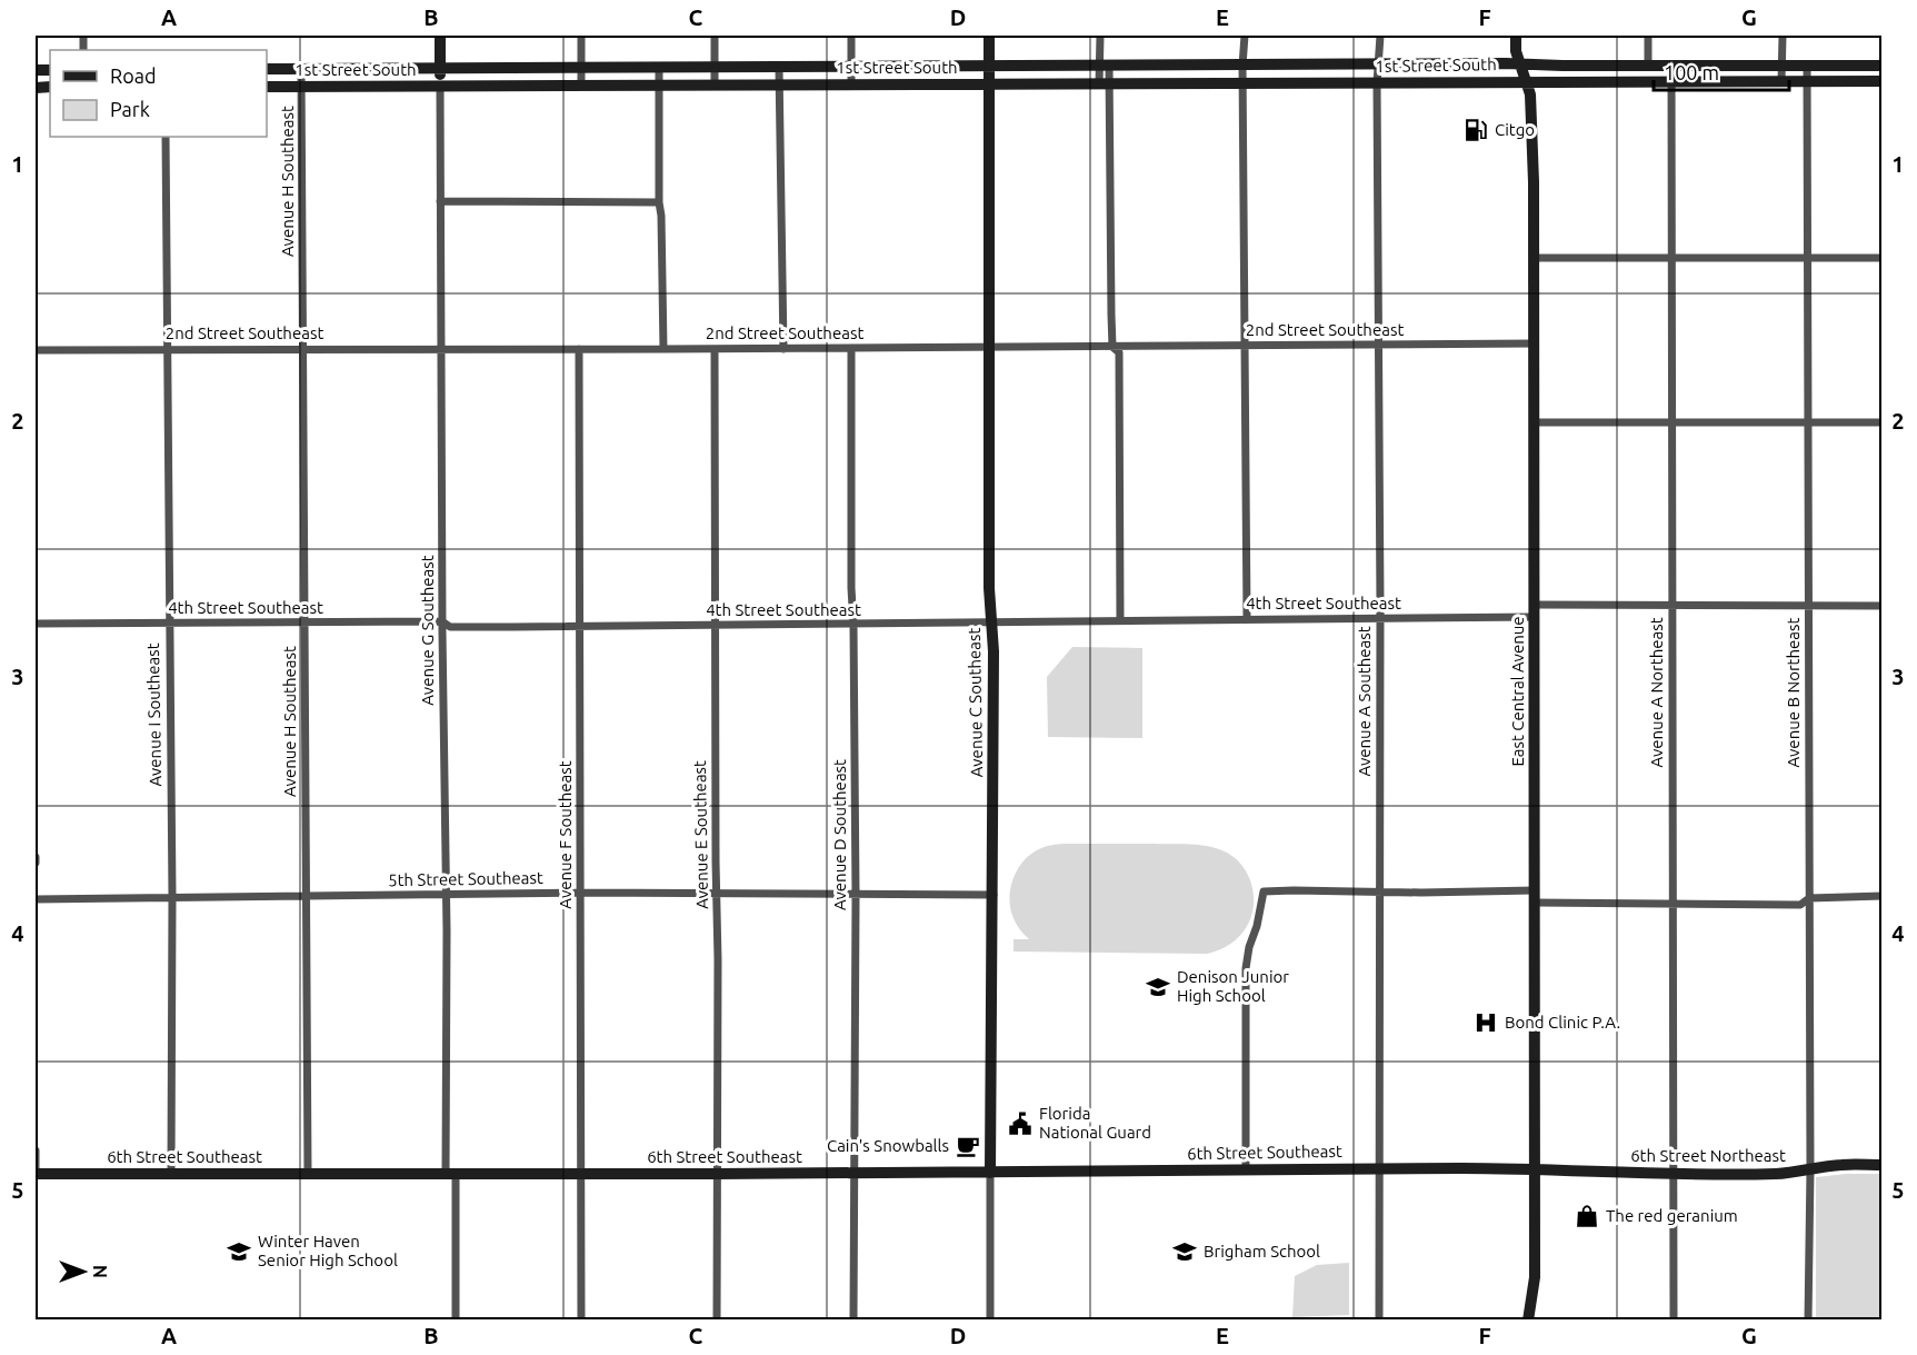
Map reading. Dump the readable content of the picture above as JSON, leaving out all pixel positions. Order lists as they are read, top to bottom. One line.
{"streets":{"main road":["1st Street South","East Central Avenue","Avenue C Southeast","6th Street Southeast","6th Street Northeast"],"street":["Avenue H Southeast","2nd Street Southeast","4th Street Southeast","Avenue G Southeast","Avenue A Northeast","Avenue B Northeast","Avenue A Southeast","Avenue I Southeast","Avenue F Southeast","Avenue E Southeast","Avenue D Southeast","5th Street Southeast"]},"crossings":[["1st Street South","Avenue H Southeast"],["1st Street South","Avenue G Southeast"],["1st Street South","East Central Avenue"],["1st Street South","Avenue A Northeast"],["1st Street South","Avenue B Northeast"],["1st Street South","Avenue A Southeast"],["1st Street South","Avenue C Southeast"],["Avenue H Southeast","2nd Street Southeast"],["Avenue H Southeast","4th Street Southeast"],["Avenue H Southeast","5th Street Southeast"],["Avenue H Southeast","6th Street Southeast"],["2nd Street Southeast","Avenue G Southeast"],["2nd Street Southeast","East Central Avenue"],["2nd Street Southeast","Avenue A Southeast"],["2nd Street Southeast","Avenue C Southeast"],["2nd Street Southeast","Avenue I Southeast"],["2nd Street Southeast","Avenue F Southeast"],["2nd Street Southeast","Avenue E Southeast"],["2nd Street Southeast","Avenue D Southeast"],["4th Street Southeast","Avenue G Southeast"],["4th Street Southeast","East Central Avenue"],["4th Street Southeast","Avenue A Northeast"],["4th Street Southeast","Avenue B Northeast"],["4th Street Southeast","Avenue A Southeast"],["4th Street Southeast","Avenue C Southeast"],["4th Street Southeast","Avenue I Southeast"],["4th Street Southeast","Avenue F Southeast"],["4th Street Southeast","Avenue E Southeast"],["4th Street Southeast","Avenue D Southeast"],["Avenue G Southeast","5th Street Southeast"],["Avenue G Southeast","6th Street Southeast"],["East Central Avenue","6th Street Southeast"],["East Central Avenue","6th Street Northeast"],["Avenue A Northeast","6th Street Northeast"],["Avenue B Northeast","6th Street Northeast"],["Avenue A Southeast","6th Street Southeast"],["Avenue C Southeast","5th Street Southeast"],["Avenue C Southeast","6th Street Southeast"],["Avenue I Southeast","5th Street Southeast"],["Avenue I Southeast","6th Street Southeast"],["Avenue F Southeast","5th Street Southeast"],["Avenue F Southeast","6th Street Southeast"],["Avenue E Southeast","5th Street Southeast"],["Avenue E Southeast","6th Street Southeast"],["Avenue D Southeast","5th Street Southeast"],["Avenue D Southeast","6th Street Southeast"],["6th Street Southeast","6th Street Northeast"]],"places":{"fuel station":["Citgo"],"school or university":["Denison Junior High School","Winter Haven Senior High School","Brigham School"],"hospital":["Bond Clinic P.A."],"public building":["Florida National Guard"],"cafe":["Cain's Snowballs"],"shop":["The red geranium"]},"legend":["Road","Park"],"scale_bar":"100 m","north":"right","grid":{"columns":["A","B","C","D","E","F","G"],"rows":["1","2","3","4","5"]}}
